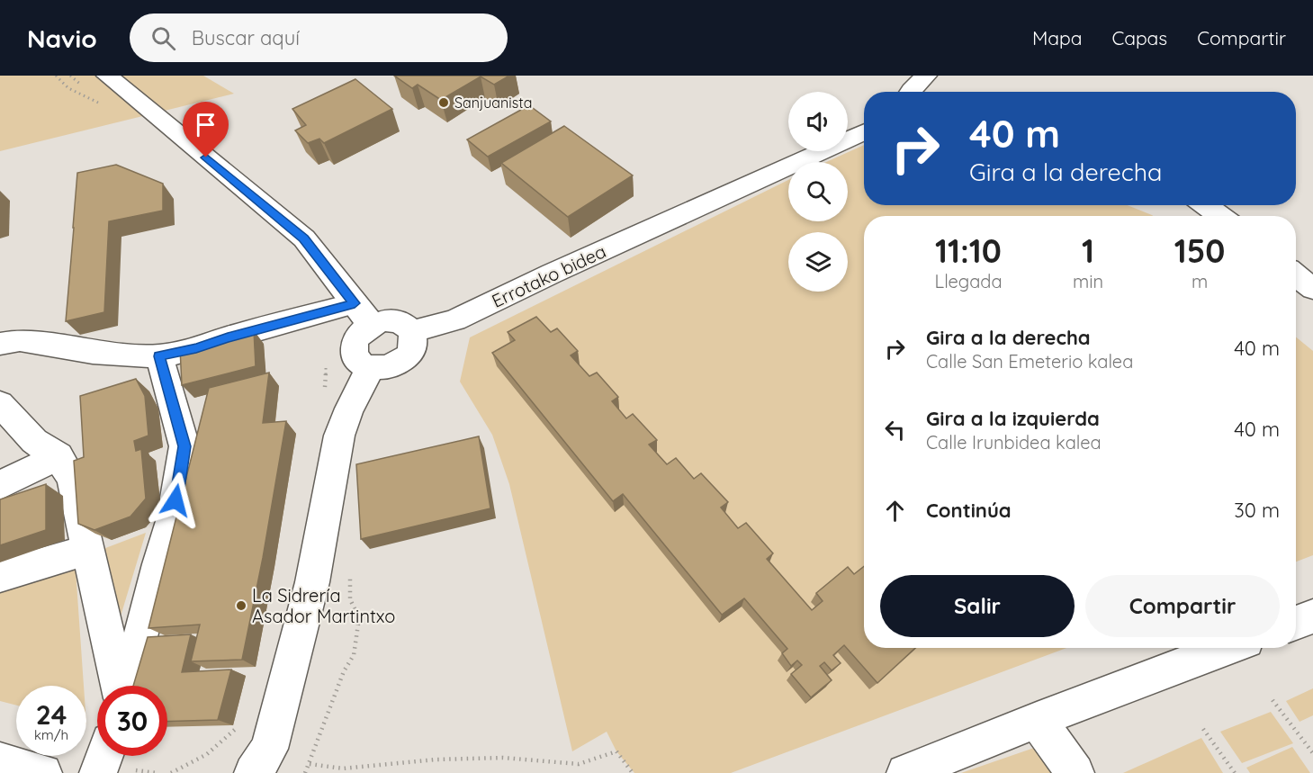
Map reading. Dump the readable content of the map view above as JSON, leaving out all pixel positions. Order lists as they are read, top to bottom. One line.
{"streets":{"street":["Errotako bidea"]},"places":["Sanjuanista","La Sidrería Asador Martintxo"],"page":{"header":"Navio","search":"Buscar aquí","nav":["Mapa","Capas","Compartir"],"turn":["40 m","Gira a la derecha"],"eta":["11:10","Llegada","1","min","150","m"],"list":[{"name":"Gira a la derecha","note":"Calle San Emeterio kalea","value":"40 m"},{"name":"Gira a la izquierda","note":"Calle Irunbidea kalea","value":"40 m"},{"name":"Continúa","value":"30 m"}],"buttons":["Salir","Compartir"],"speed":"24 km/h","limit":"30"}}
